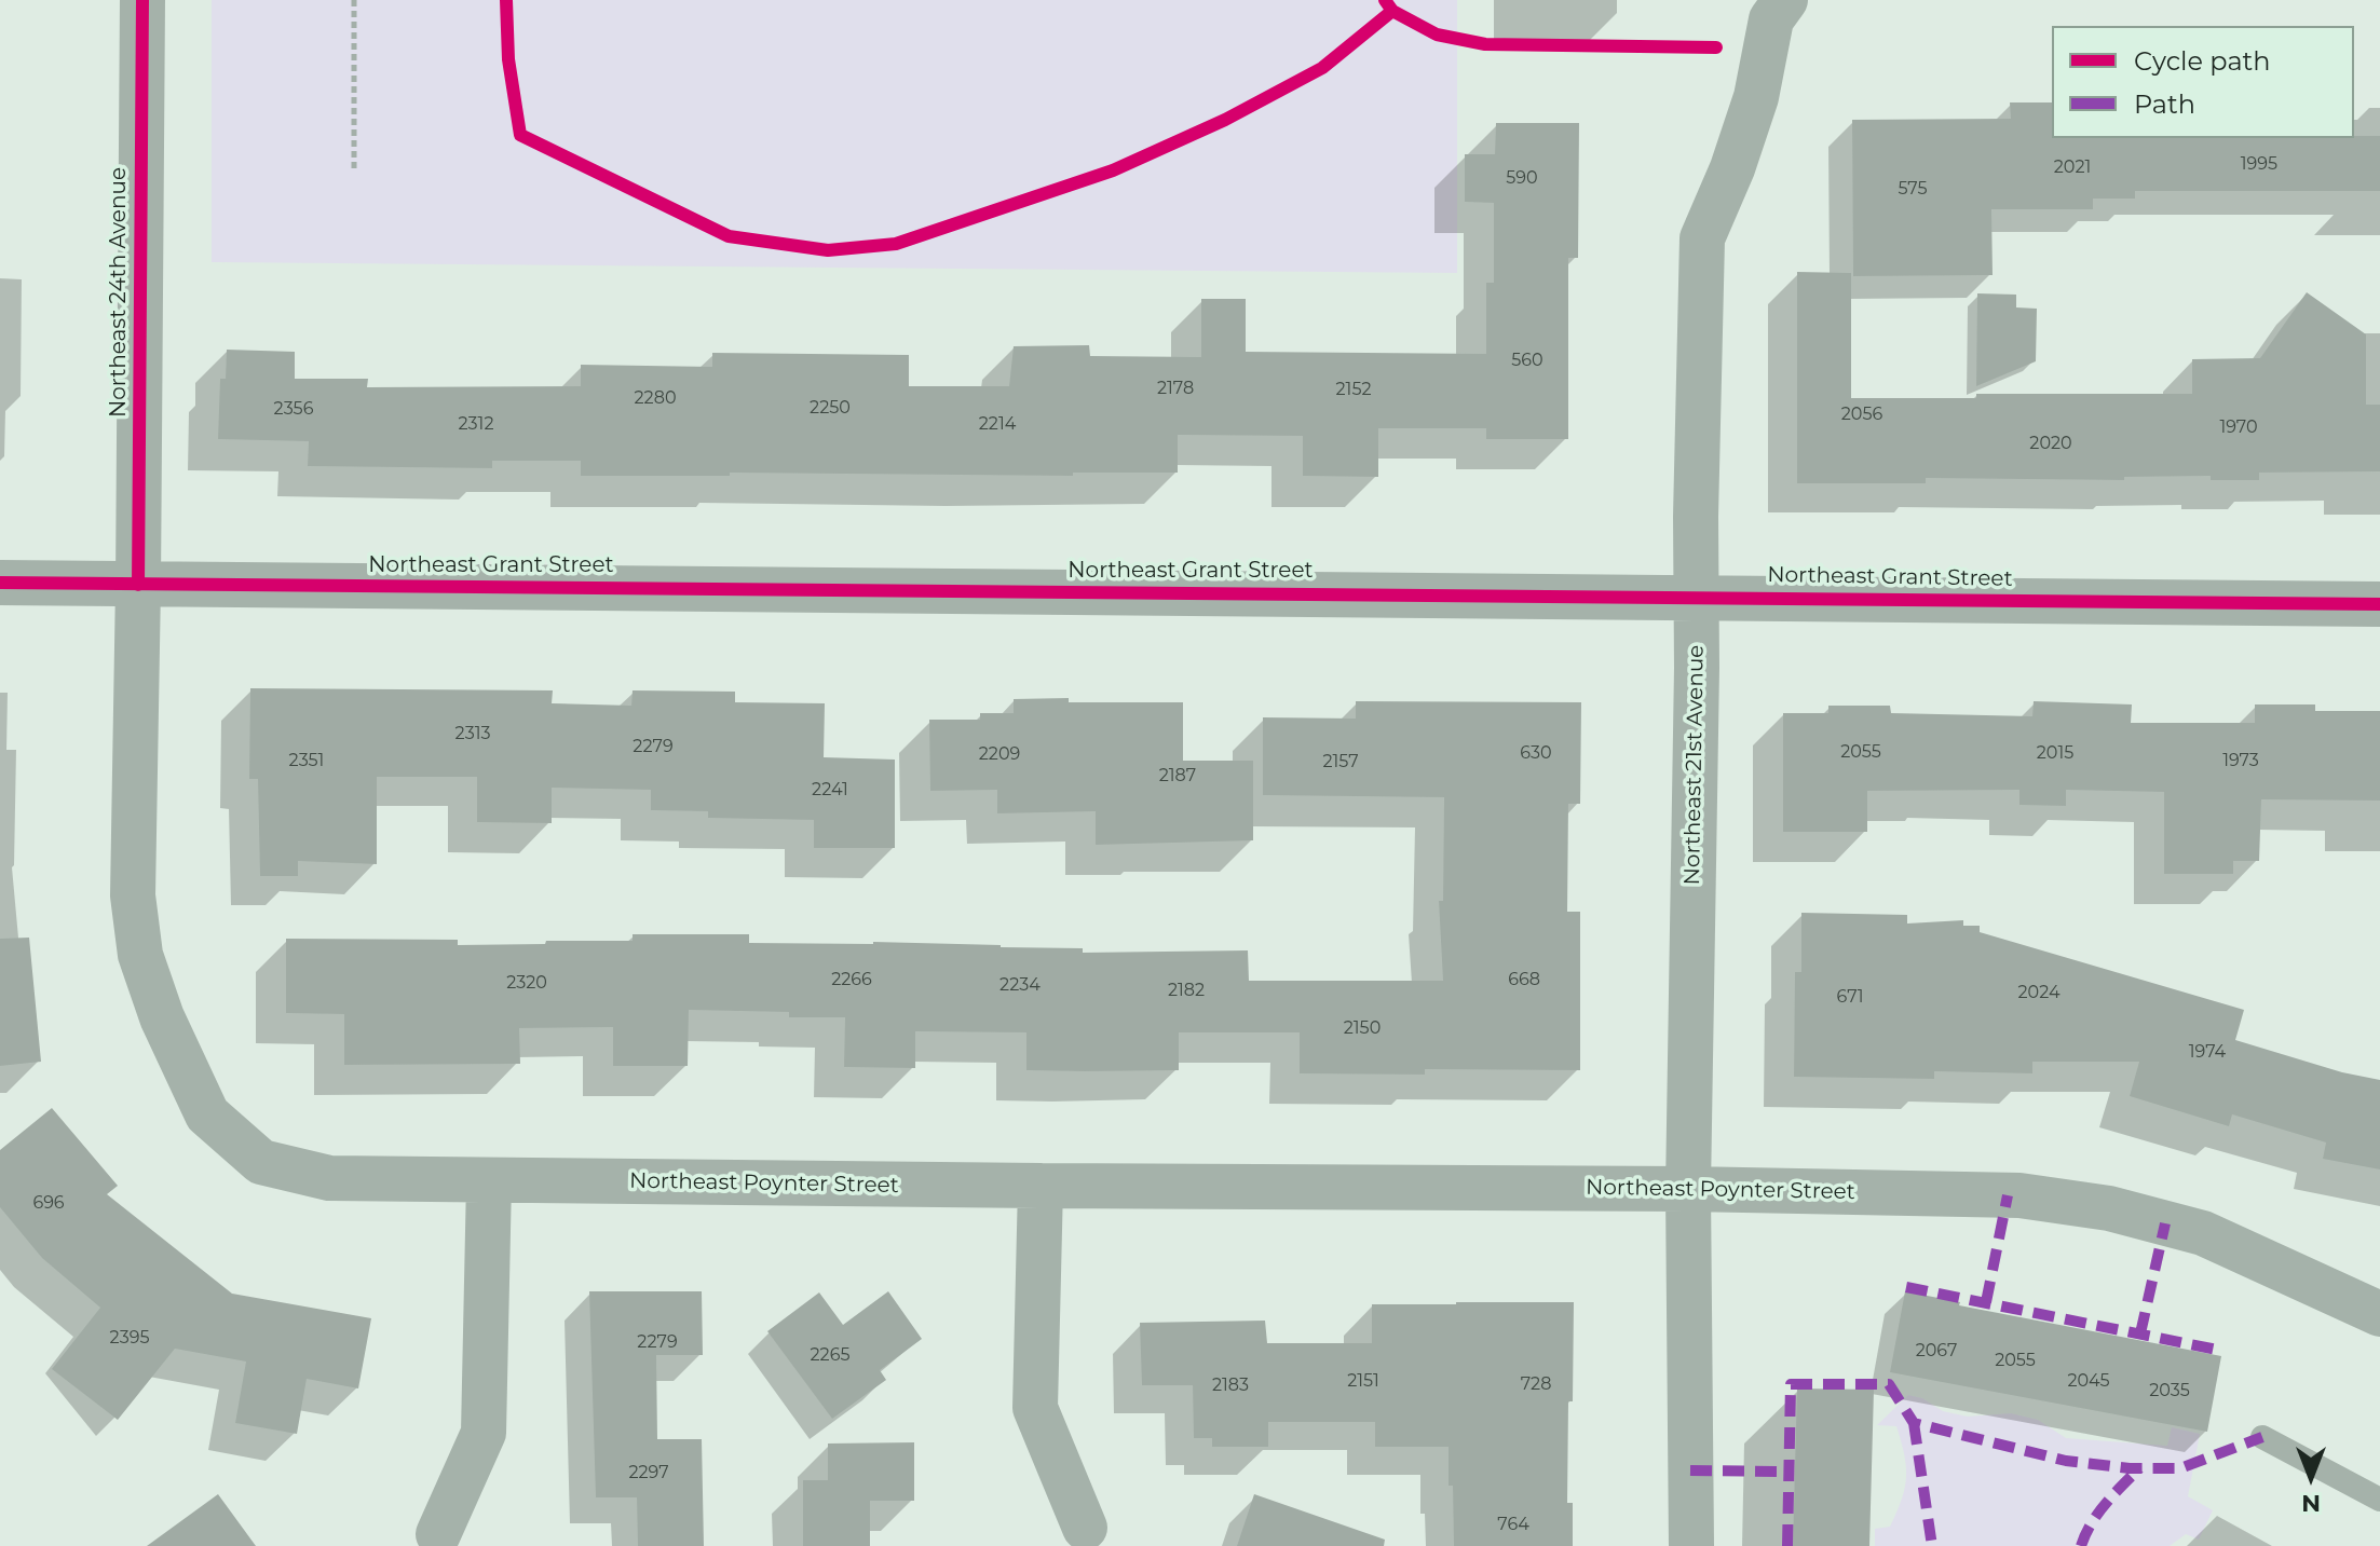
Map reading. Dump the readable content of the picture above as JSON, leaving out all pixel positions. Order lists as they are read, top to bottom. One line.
{"streets":{"street":["Northeast 24th Avenue","Northeast Grant Street","Northeast 21st Avenue","Northeast Poynter Street"]},"crossings":[["Northeast 24th Avenue","Northeast Grant Street"],["Northeast 24th Avenue","Northeast Poynter Street"],["Northeast Grant Street","Northeast 21st Avenue"],["Northeast 21st Avenue","Northeast Poynter Street"]],"house_numbers":["1995","2021","590","575","560","2178","2152","2280","2250","2356","2056","2312","2214","1970","2020","2313","2279","2055","630","2015","2209","2351","1973","2157","2187","2241","2266","668","2320","2234","2182","2024","671","2150","1974","696","2395","2279","2067","2265","2055","2151","2045","728","2183","2035","2297","764"],"legend":["Cycle path","Path"],"north":"bottom"}
